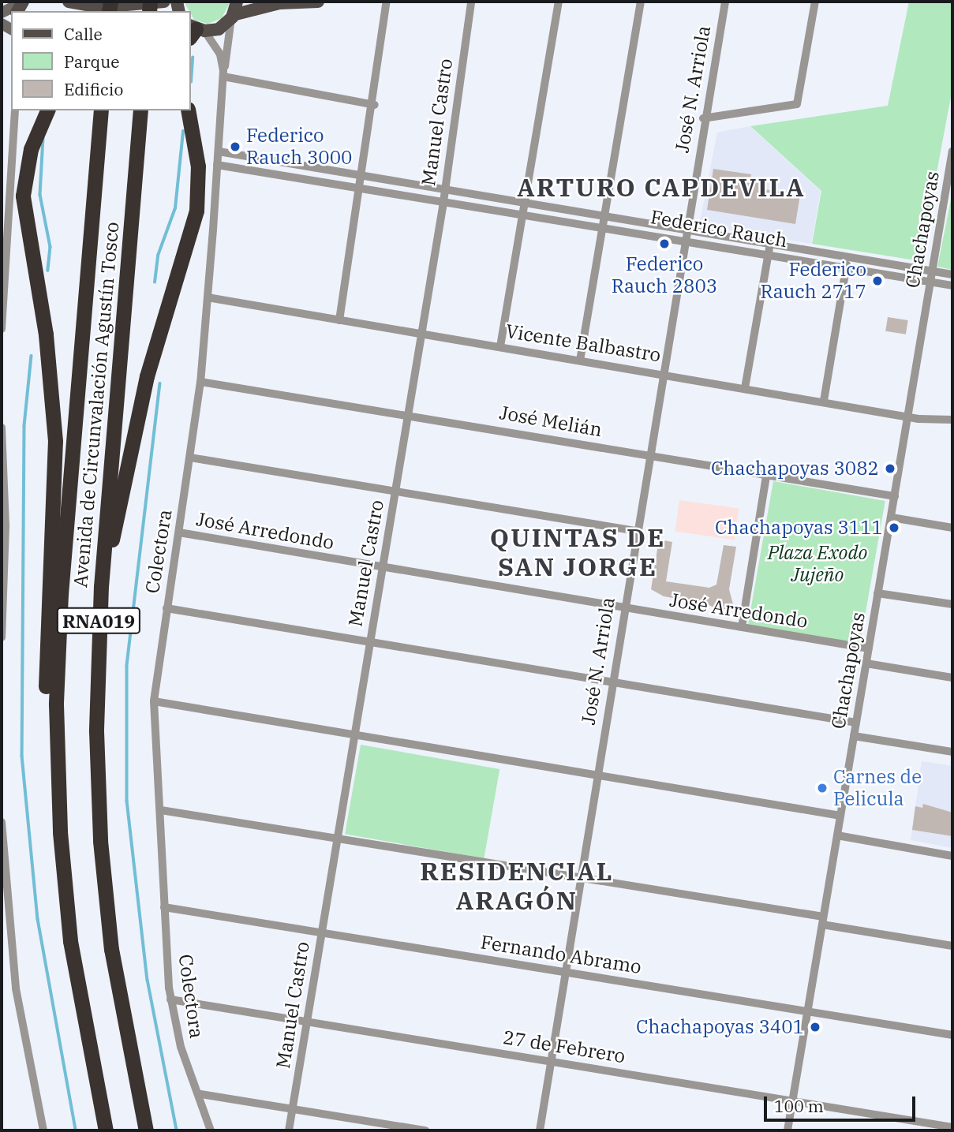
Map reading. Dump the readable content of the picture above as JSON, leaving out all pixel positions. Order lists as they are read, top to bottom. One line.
{"streets":{"highway":["Avenida de Circunvalación Agustín Tosco","RNA019"],"street":["José N. Arriola","Manuel Castro","Federico Rauch","Chachapoyas","Vicente Balbastro","José Melián","José Arredondo","Colectora","Fernando Abramo","27 de Febrero"]},"crossings":[["José N. Arriola","Federico Rauch"],["José N. Arriola","Vicente Balbastro"],["José N. Arriola","José Melián"],["José N. Arriola","José Arredondo"],["José N. Arriola","Fernando Abramo"],["José N. Arriola","27 de Febrero"],["Manuel Castro","Federico Rauch"],["Manuel Castro","Vicente Balbastro"],["Manuel Castro","José Melián"],["Manuel Castro","José Arredondo"],["Manuel Castro","Fernando Abramo"],["Manuel Castro","27 de Febrero"],["Federico Rauch","Chachapoyas"],["Federico Rauch","Colectora"],["Chachapoyas","Vicente Balbastro"],["Chachapoyas","José Melián"],["Chachapoyas","José Arredondo"],["Chachapoyas","Fernando Abramo"],["Chachapoyas","27 de Febrero"],["Vicente Balbastro","Colectora"],["José Melián","Colectora"],["José Arredondo","Colectora"],["Colectora","Fernando Abramo"],["Colectora","27 de Febrero"]],"districts":["ARTURO CAPDEVILA","QUINTAS DE SAN JORGE","RESIDENCIAL ARAGÓN"],"parks":["Plaza Exodo Jujeño"],"places":["Federico Rauch 3000","Federico Rauch 2803","Federico Rauch 2717","Chachapoyas 3082","Chachapoyas 3111","Carnes de Pelicula","Chachapoyas 3401"],"legend":["Calle","Parque","Edificio"],"scale_bar":"100 m"}
